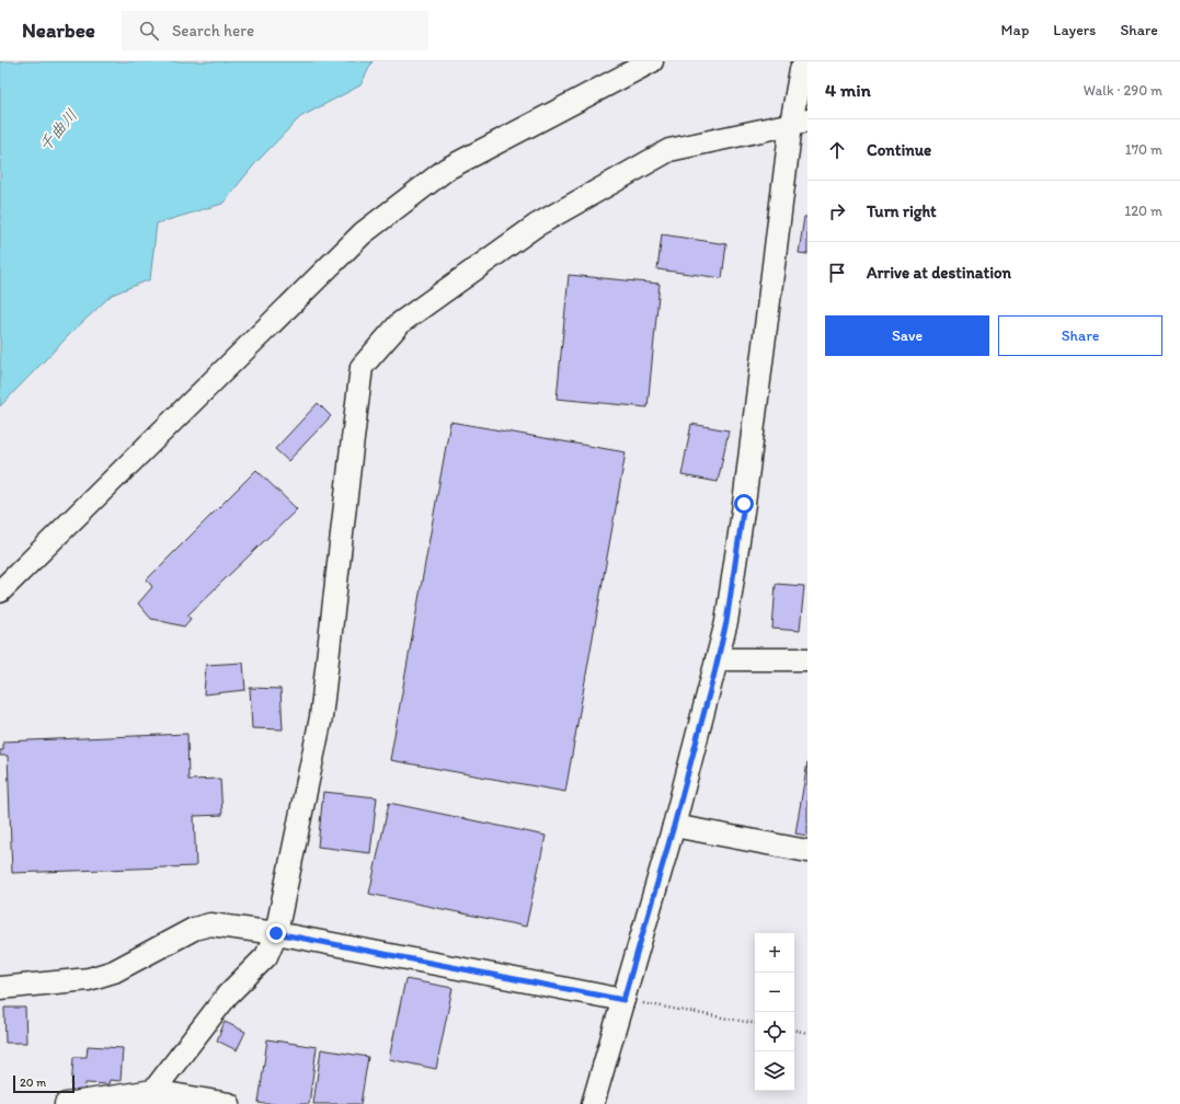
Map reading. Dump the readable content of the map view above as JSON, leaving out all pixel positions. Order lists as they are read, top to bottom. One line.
{"water":["千曲川"],"scale_bar":"20 m","page":{"header":"Nearbee","search":"Search here","nav":["Map","Layers","Share"],"heading":["4 min","Walk · 290 m"],"list":[["Continue","170 m"],["Turn right","120 m"],"Arrive at destination"],"buttons":["Save","Share"],"map_buttons":["+","−"],"scale":"20 m"}}
